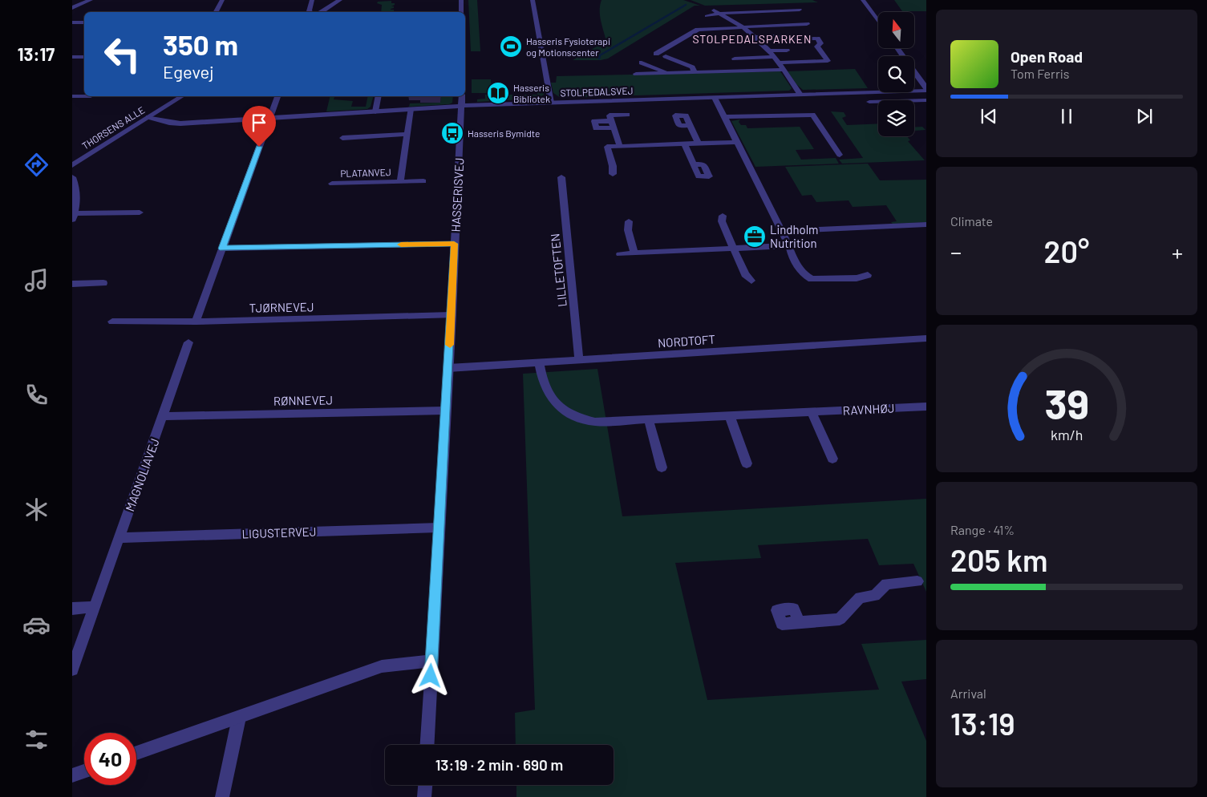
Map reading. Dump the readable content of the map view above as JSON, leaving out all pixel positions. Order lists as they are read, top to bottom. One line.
{"streets":{"street":["STOLPEDALSVEJ","THORSENS ALLE","PLATANVEJ","HASSERISVEJ","LILLETOFTEN","TJØRNEVEJ","NORDTOFT","RØNNEVEJ","RAVNHØJ","MAGNOLIAVEJ","LIGUSTERVEJ"]},"crossings":[["STOLPEDALSVEJ","THORSENS ALLE"],["STOLPEDALSVEJ","PLATANVEJ"],["STOLPEDALSVEJ","HASSERISVEJ"],["HASSERISVEJ","TJØRNEVEJ"],["HASSERISVEJ","NORDTOFT"],["HASSERISVEJ","RØNNEVEJ"],["HASSERISVEJ","LIGUSTERVEJ"],["LILLETOFTEN","NORDTOFT"],["NORDTOFT","RAVNHØJ"],["RØNNEVEJ","MAGNOLIAVEJ"],["MAGNOLIAVEJ","LIGUSTERVEJ"]],"districts":["STOLPEDALSPARKEN"],"places":{"sports":["Hasseris Fysioterapi og Motionscenter"],"library":["Hasseris Bibliotek"],"bus stop":["Hasseris Bymidte"],"office":["Lindholm Nutrition"]},"north":"top","page":{"tabs":"13:17","turn":["350 m","Egevej"],"song":["Open Road","Tom Ferris"],"tile":["Climate",["Range · 41%","205 km"],["Arrival","13:19"]],"heat":["−","20°","+"],"limit":"40","trip":"13:19 · 2 min · 690 m","gauge":["39","km/h"]}}
